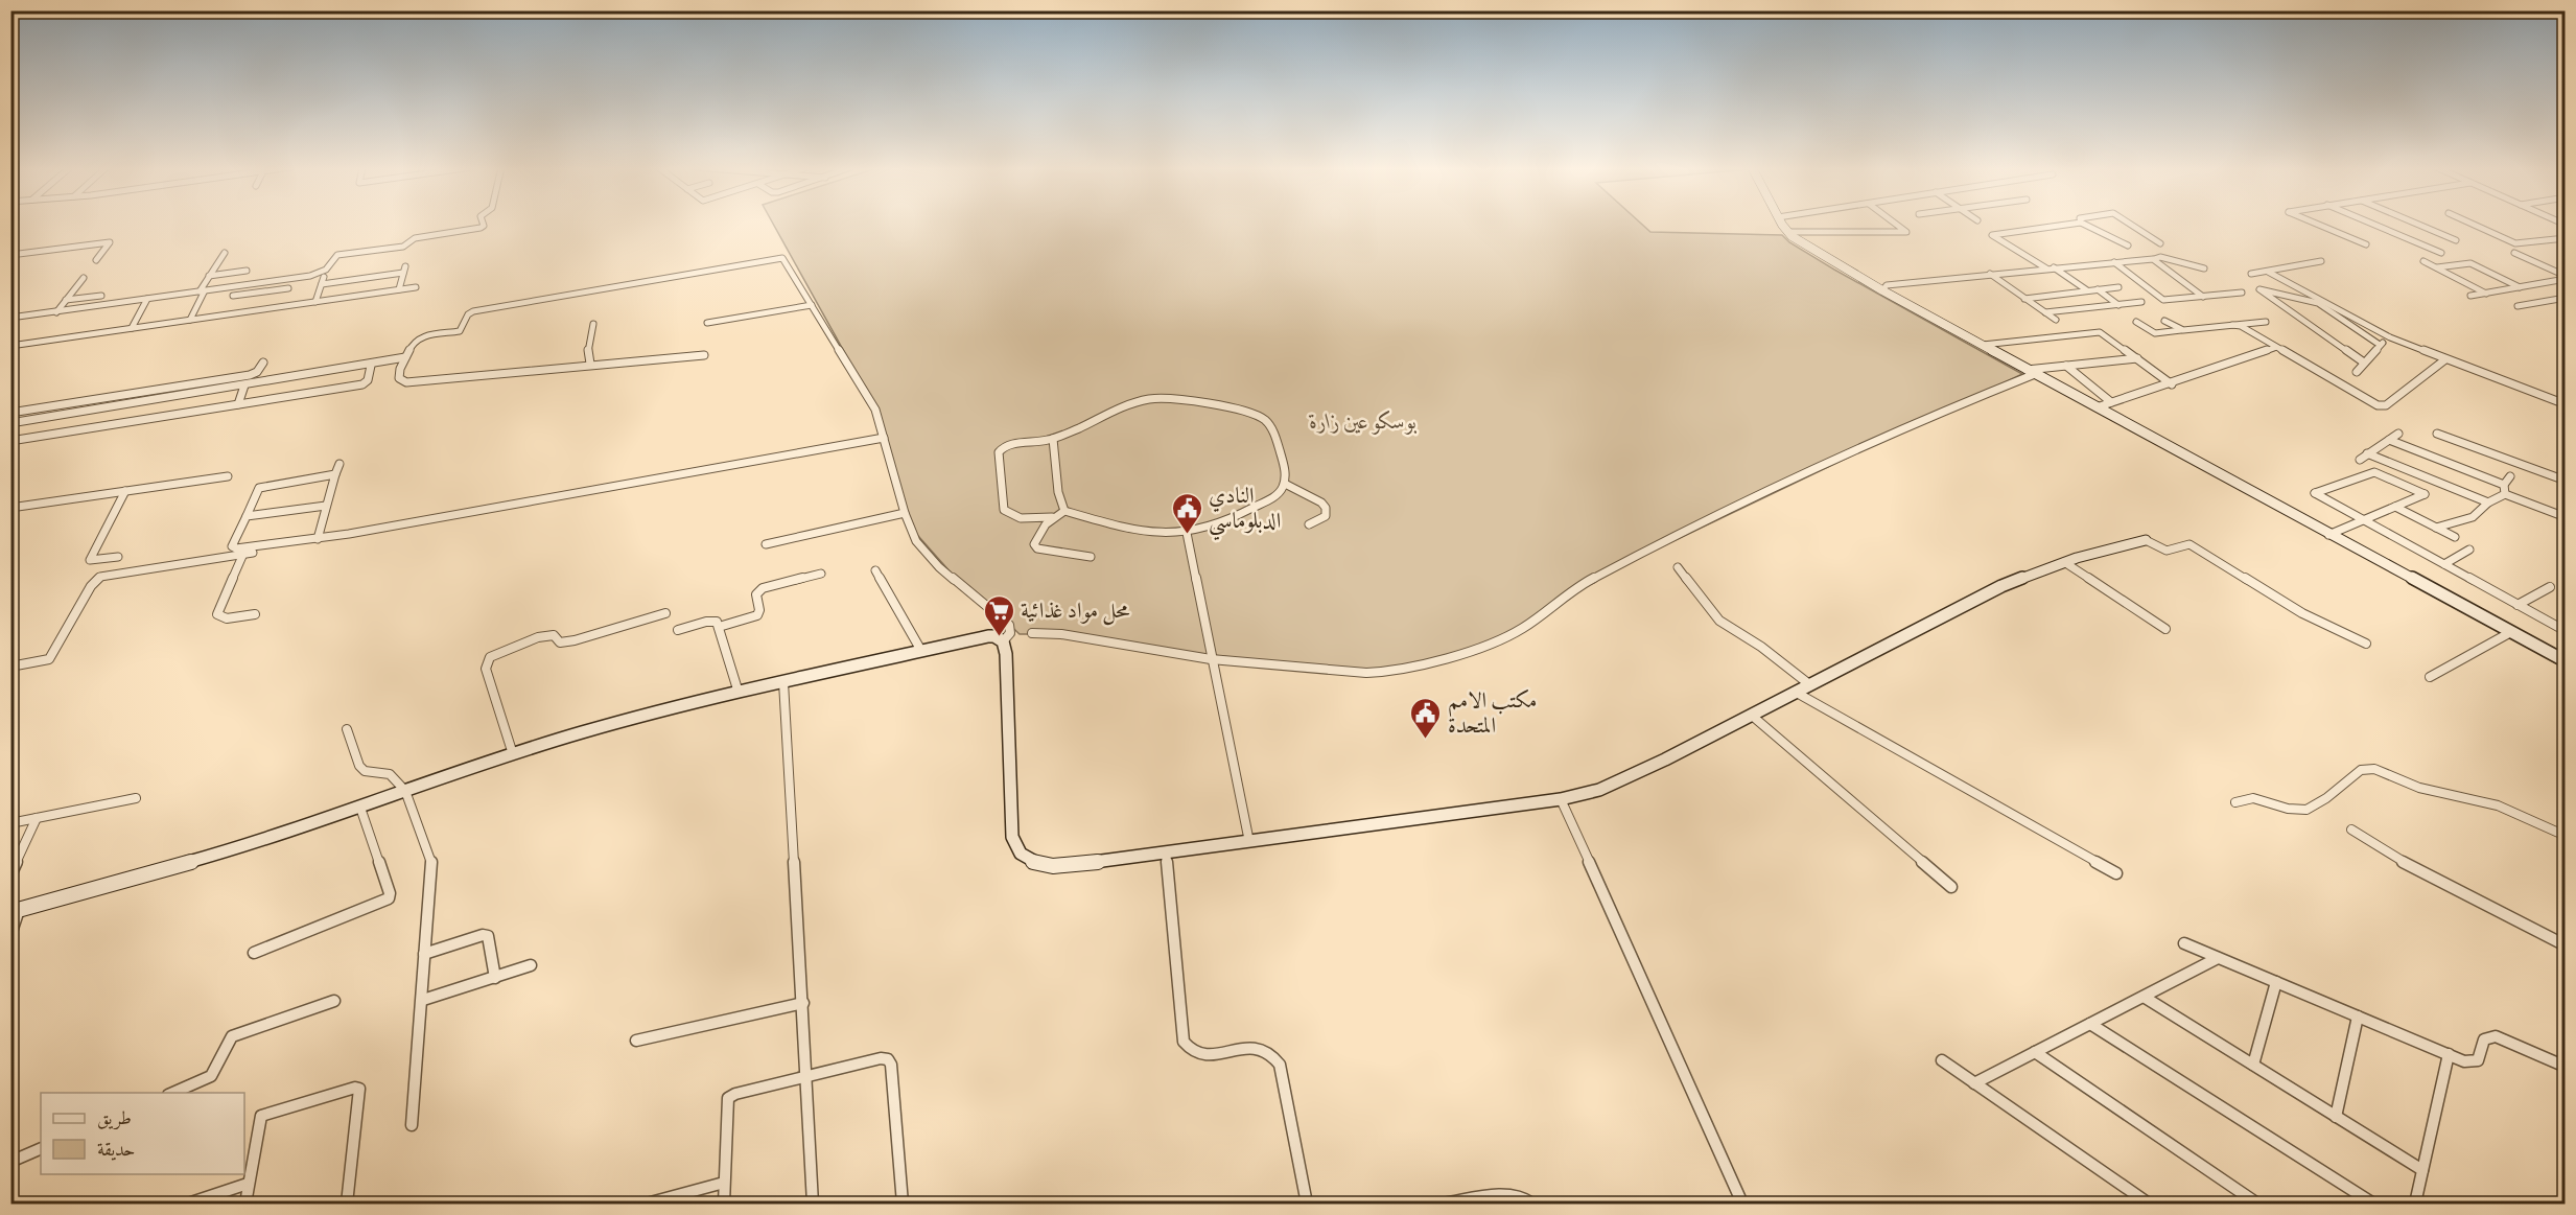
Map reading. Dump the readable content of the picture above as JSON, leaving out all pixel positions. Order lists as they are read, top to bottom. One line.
{"parks":["بوسكو عين زارة"],"places":{"public building":["النادي الدبلوماسي","مكتب الامم المتحدة"],"supermarket":["محل مواد غذائية"]},"legend":["طريق","حديقة"]}
